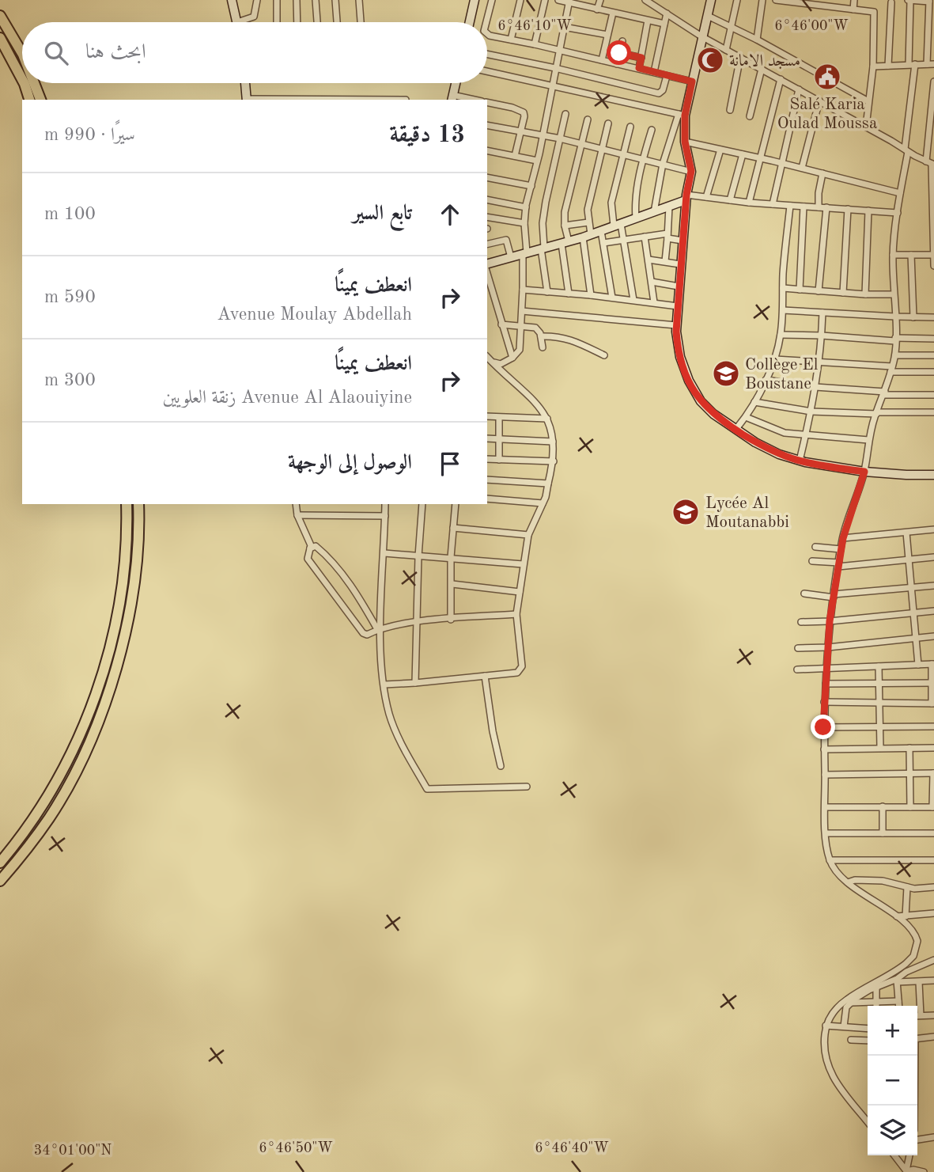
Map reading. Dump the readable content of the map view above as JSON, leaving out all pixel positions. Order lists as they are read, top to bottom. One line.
{"places":{"mosque":["مسجد الامانة"],"public building":["Salé Karia Oulad Moussa"],"school or university":["Collège El Boustane","Lycée Al Moutanabbi"]},"page":{"search":"ابحث هنا","heading":["13 دقيقة","سيرًا · 990 m"],"list":[["تابع السير","100 m"],["انعطف يمينًا","Avenue Moulay Abdellah","590 m"],["انعطف يمينًا","Avenue Al Alaouiyine زنقة العلويين","300 m"],"الوصول إلى الوجهة"],"map_buttons":["+","−"]},"coordinates":["6°46'10\"W","6°46'00\"W","6°46'50\"W","6°46'40\"W","34°01'00\"N"]}
